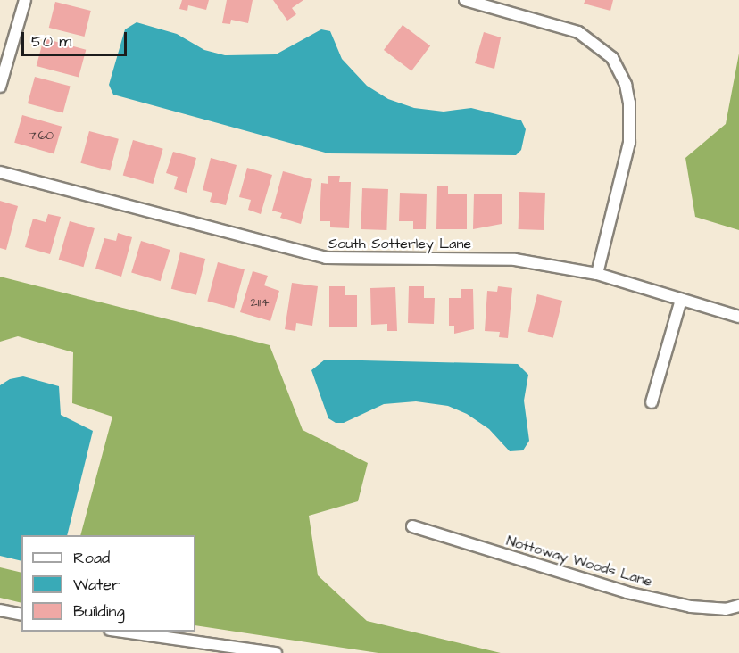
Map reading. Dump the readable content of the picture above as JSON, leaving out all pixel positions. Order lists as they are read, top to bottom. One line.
{"streets":{"street":["South Sotterley Lane","Nottoway Woods Lane"]},"house_numbers":["7160","2114"],"legend":["Road","Water","Building"],"scale_bar":"50 m"}
